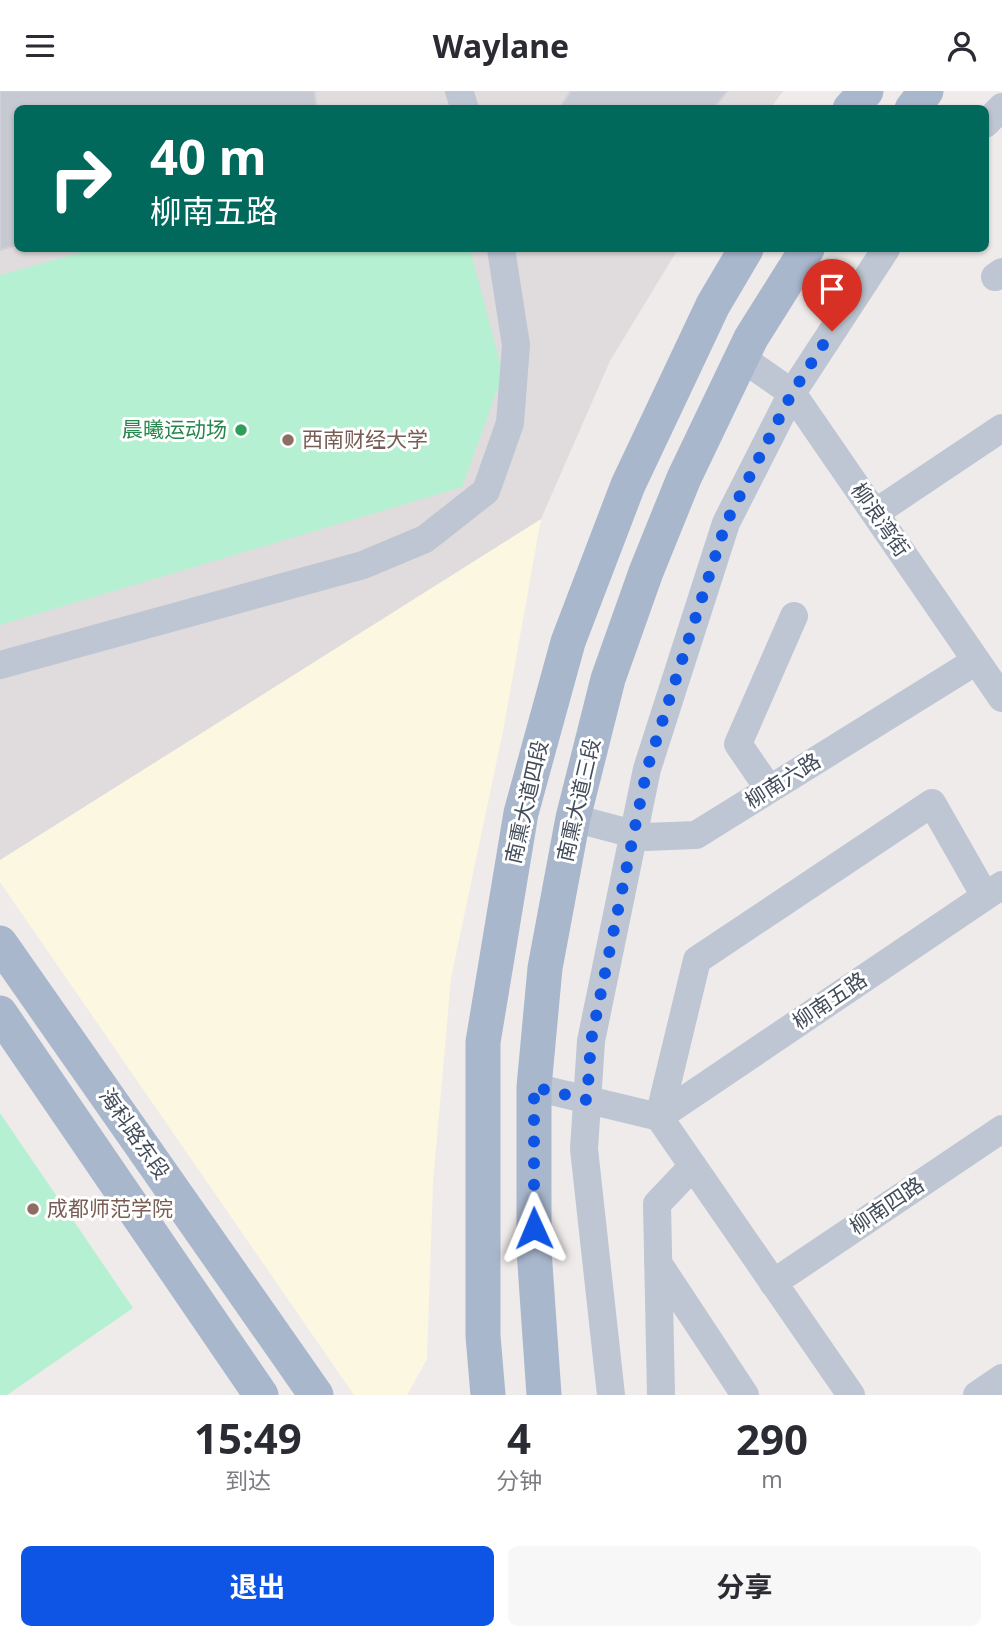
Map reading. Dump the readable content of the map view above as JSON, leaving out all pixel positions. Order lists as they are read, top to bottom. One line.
{"streets":{"main road":["南熏大道三段","南熏大道四段","海科路东段"],"street":["柳浪湾街","柳南六路","柳南五路","柳南四路"]},"crossings":[["柳浪湾街","柳南六路"],["柳浪湾街","南熏大道三段"],["柳南六路","南熏大道三段"]],"places":["晨曦运动场","西南财经大学","成都师范学院"],"page":{"header":"Waylane","turn":["40 m","柳南五路"],"eta":["15:49","到达","4","分钟","290","m"],"buttons":["退出","分享"]}}
